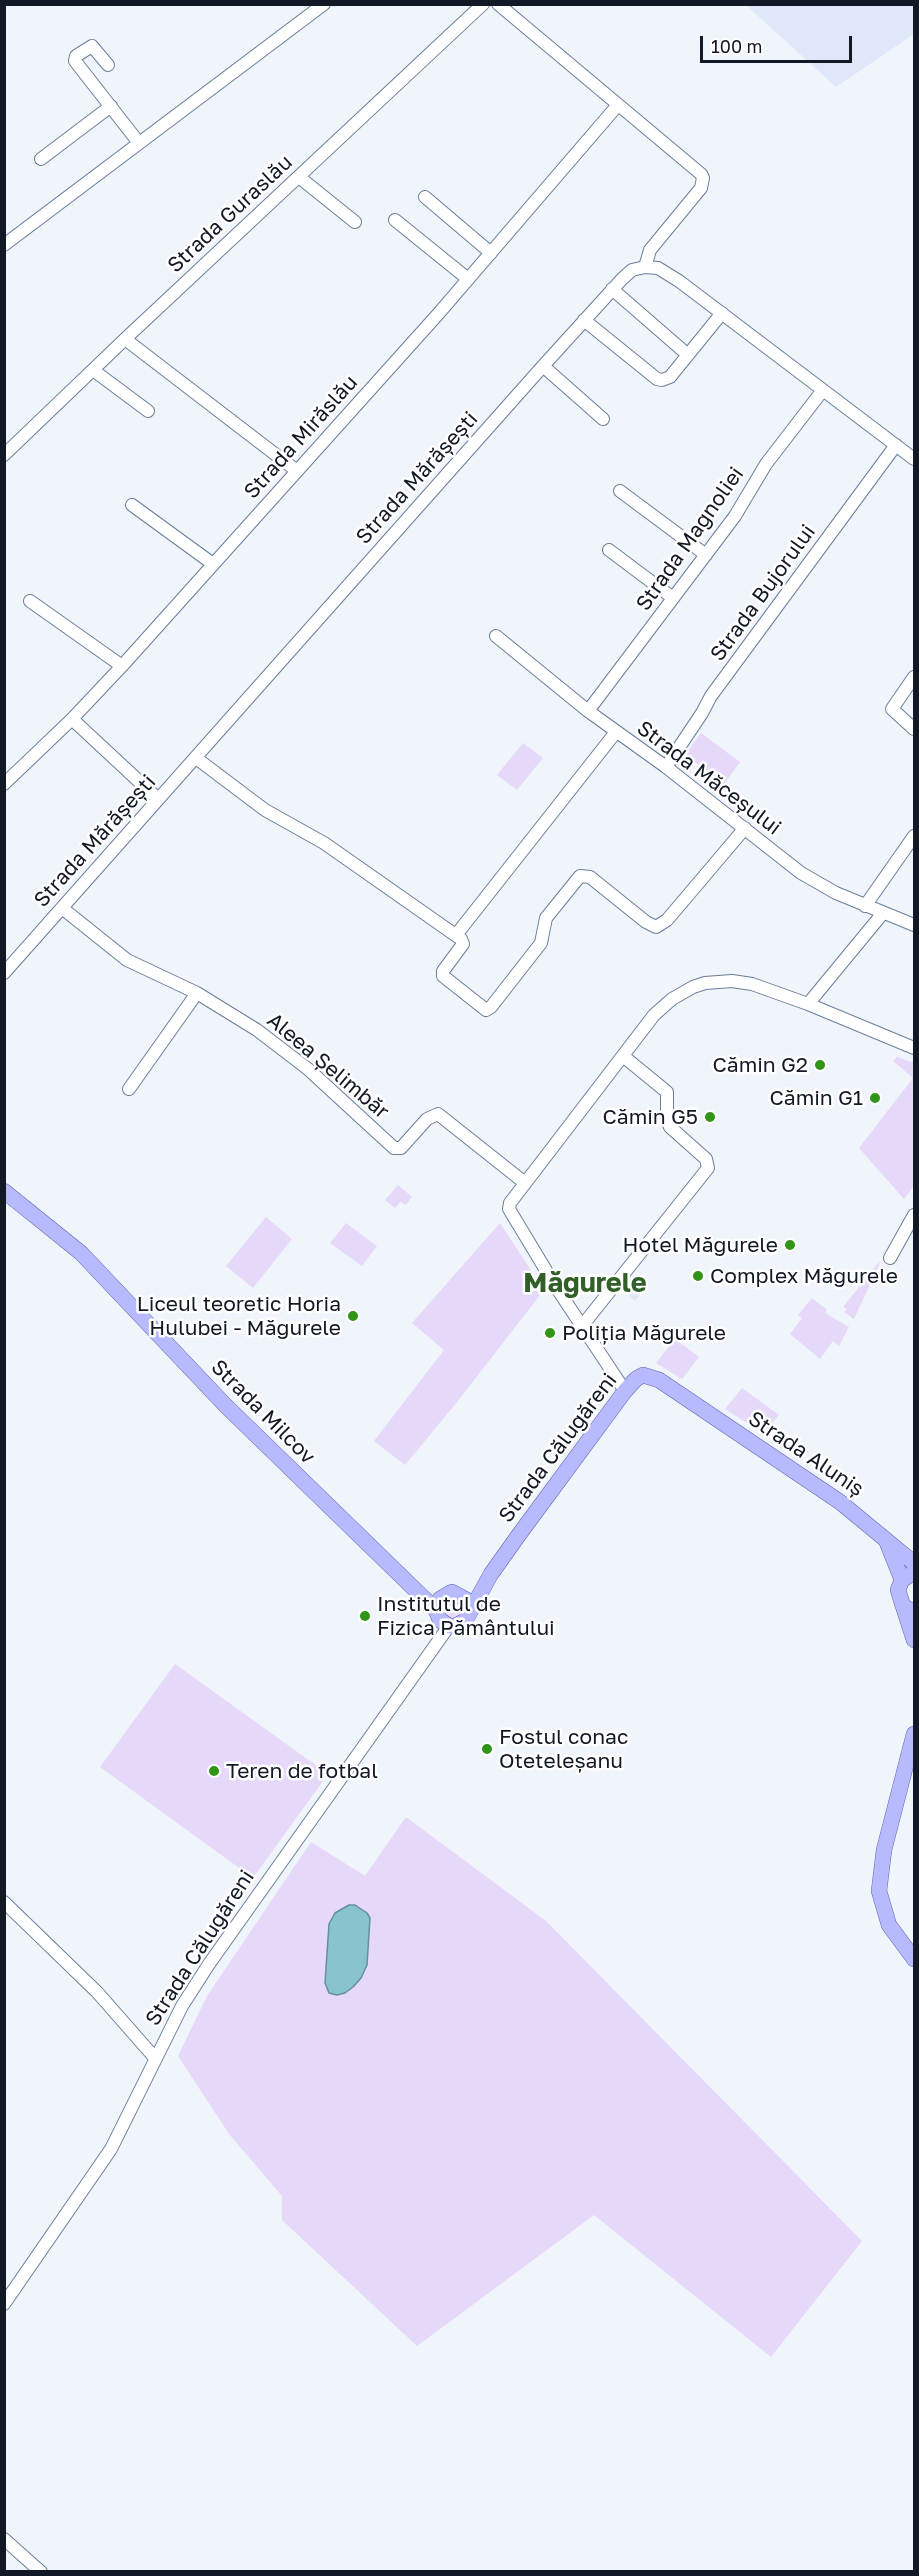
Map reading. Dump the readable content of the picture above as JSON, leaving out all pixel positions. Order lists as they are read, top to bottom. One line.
{"streets":{"main road":["Strada Milcov","Strada Călugăreni","Strada Aluniș"],"street":["Strada Guraslău","Strada Mirăslău","Strada Mărășești","Strada Magnoliei","Strada Bujorului","Strada Măceșului","Aleea Șelimbăr"]},"crossings":[["Strada Mărășești","Aleea Șelimbăr"],["Strada Magnoliei","Strada Măceșului"],["Strada Bujorului","Strada Măceșului"],["Strada Milcov","Strada Călugăreni"],["Strada Călugăreni","Strada Aluniș"]],"districts":["Măgurele"],"places":["Cămin G2","Cămin G1","Cămin G5","Hotel Măgurele","Complex Măgurele","Liceul teoretic Horia Hulubei - Măgurele","Poliția Măgurele","Institutul de Fizica Pământului","Fostul conac Oteteleșanu","Teren de fotbal"],"scale_bar":"100 m"}
